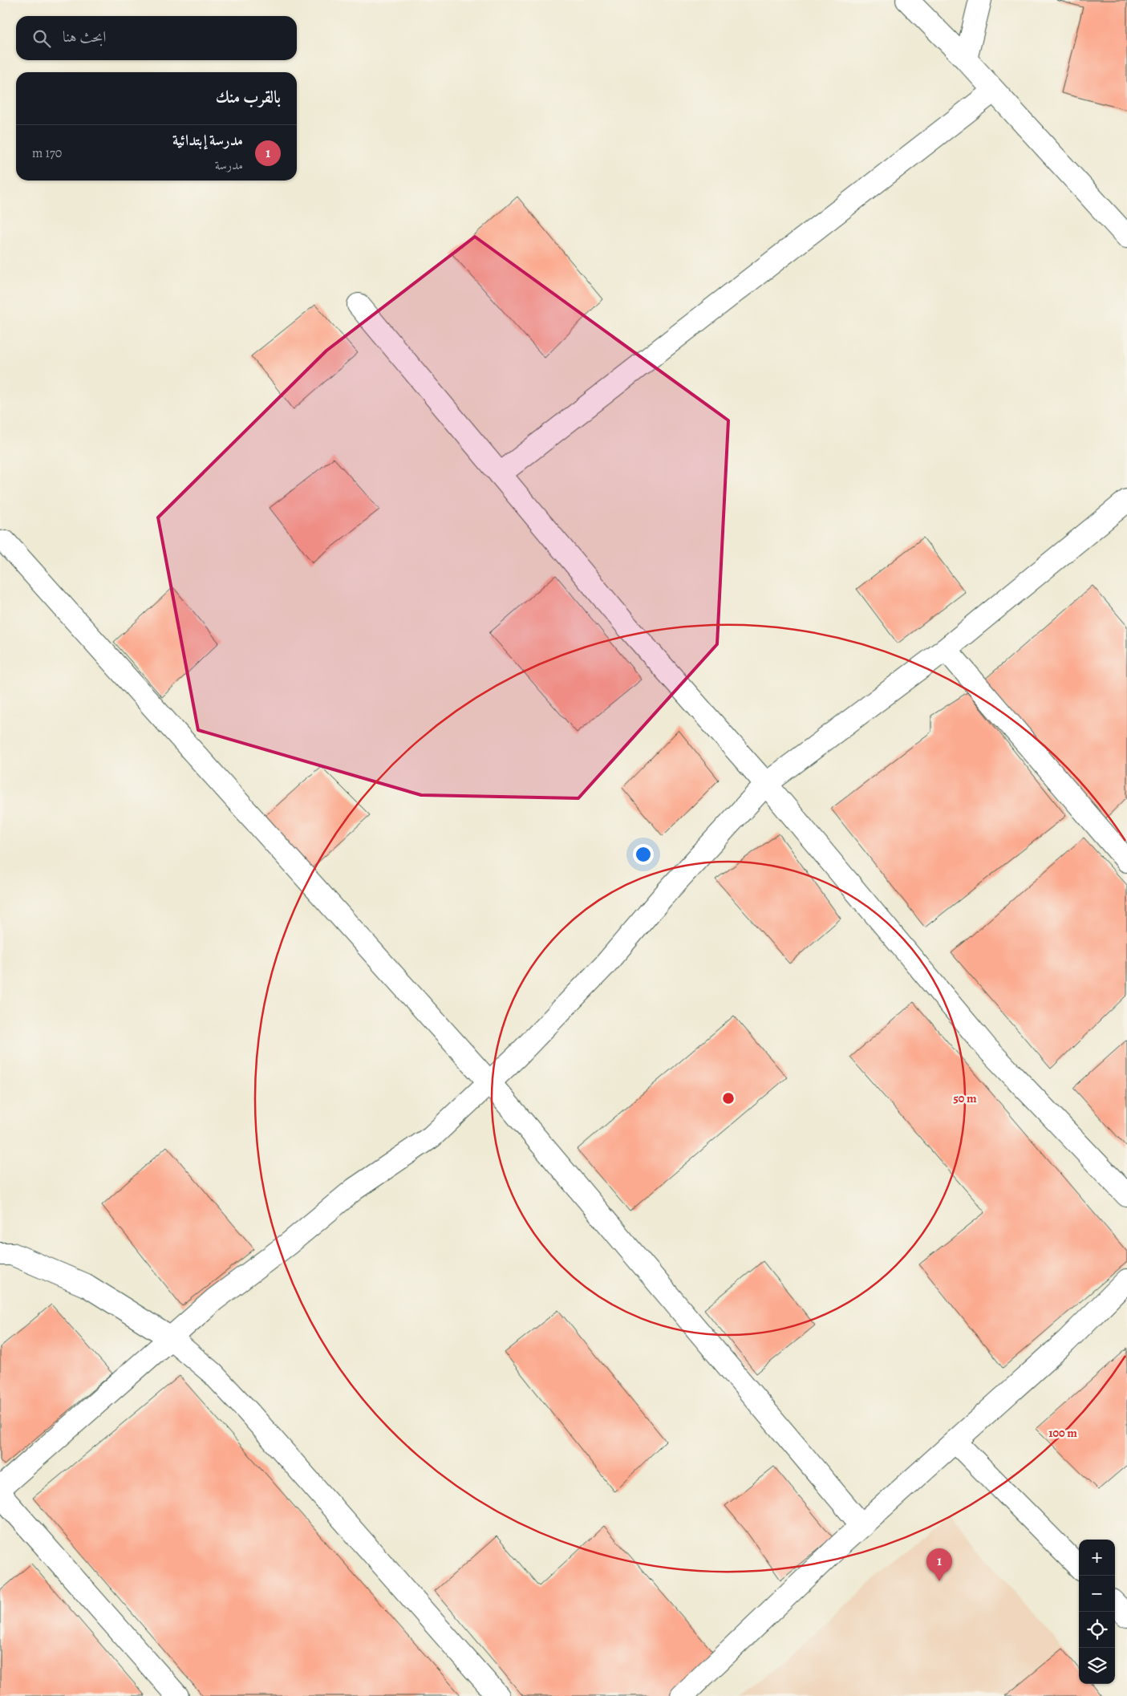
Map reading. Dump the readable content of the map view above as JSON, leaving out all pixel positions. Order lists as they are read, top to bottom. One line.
{"page":{"search":"ابحث هنا","heading":"بالقرب منك","list":[{"mark":"1","name":"مدرسة إبتدائية","note":"مدرسة","value":"170 m"}],"map_buttons":["+","−"],"pins":"1"},"rings":["50 m","100 m"]}
